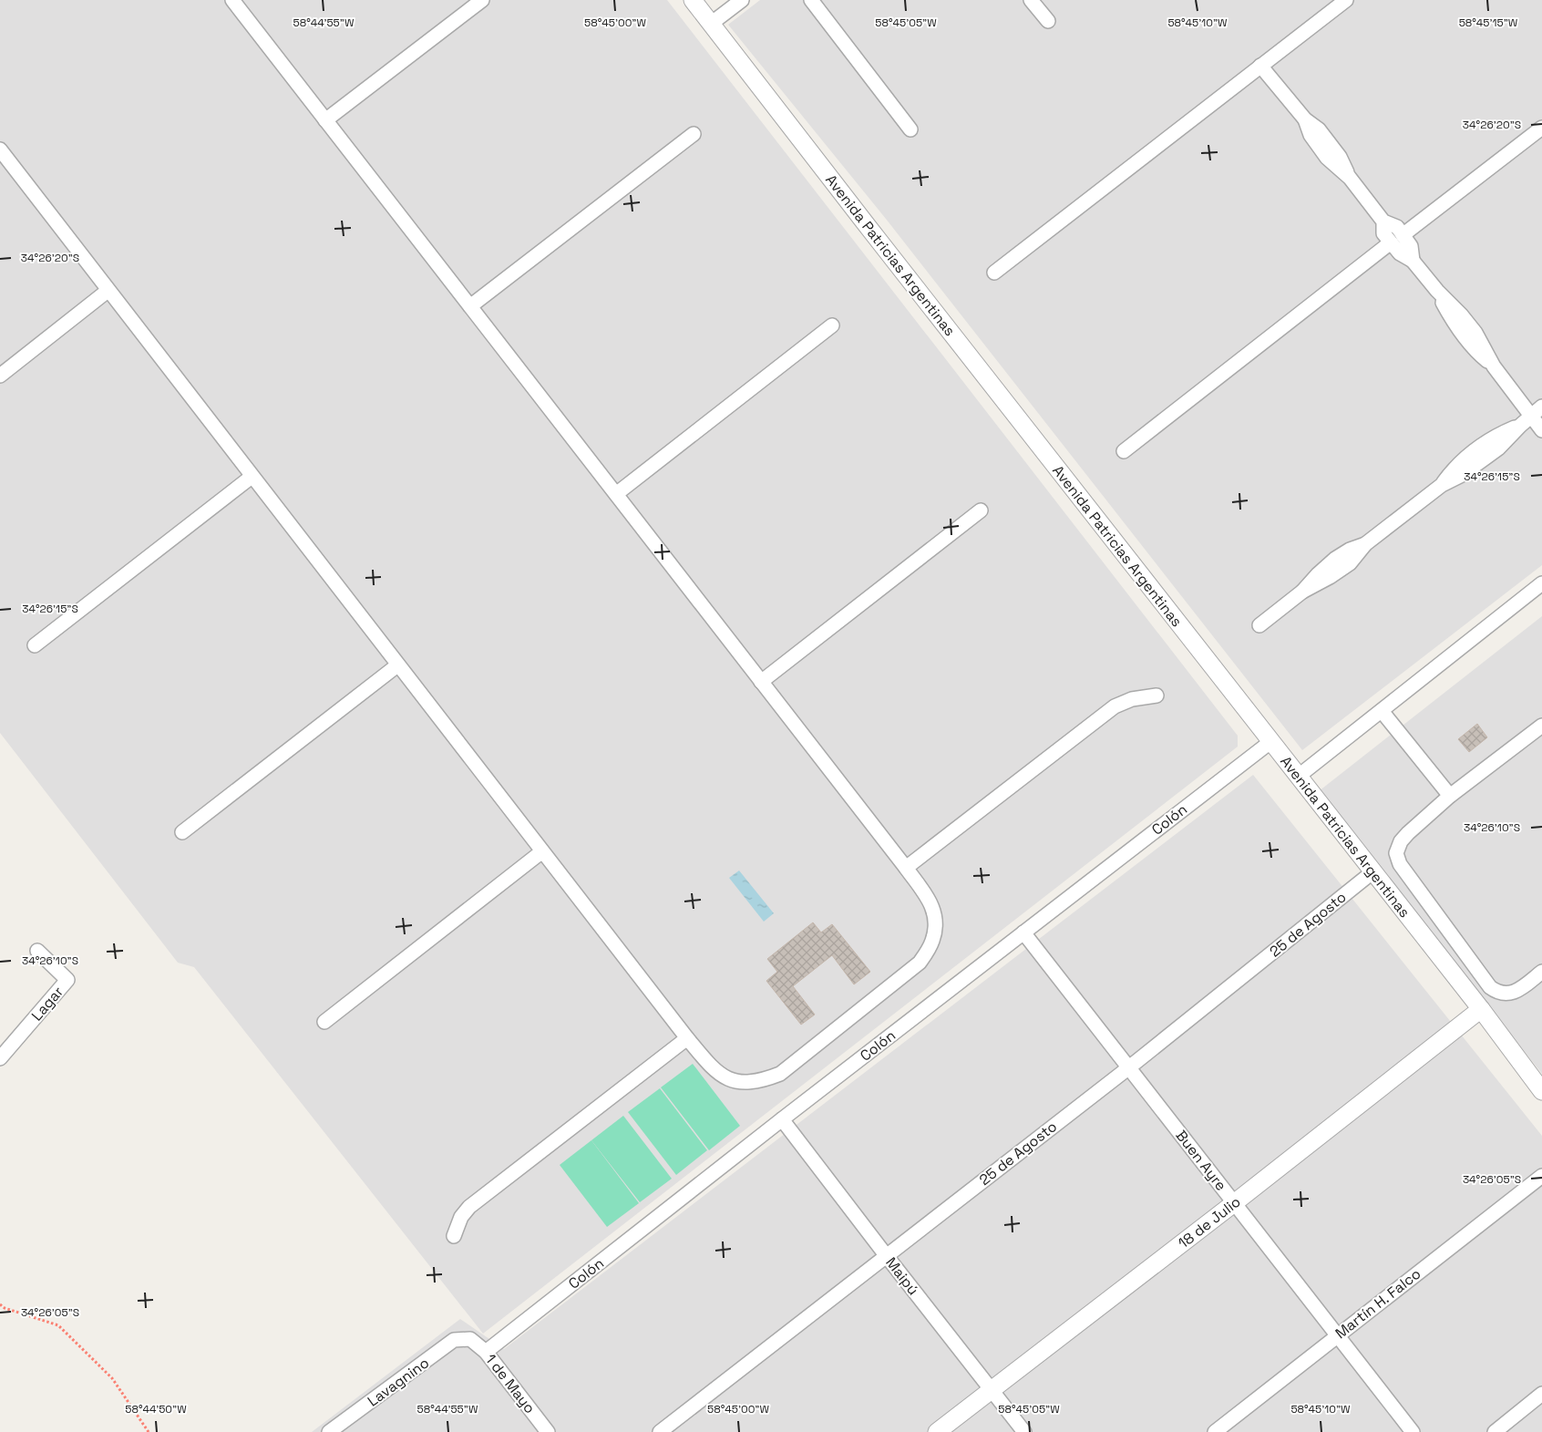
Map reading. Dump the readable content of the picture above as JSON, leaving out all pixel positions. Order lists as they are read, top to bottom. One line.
{"streets":{"street":["Avenida Patricias Argentinas","Colón","25 de Agosto","Lagar","Buen Ayre","18 de Julio","Maipú","Martín H. Falco","Lavagnino","1 de Mayo"]},"crossings":[["Avenida Patricias Argentinas","Colón"],["Avenida Patricias Argentinas","25 de Agosto"],["Avenida Patricias Argentinas","18 de Julio"],["Colón","Buen Ayre"],["Colón","Maipú"],["Colón","1 de Mayo"],["25 de Agosto","Buen Ayre"],["25 de Agosto","Maipú"],["Buen Ayre","18 de Julio"],["Buen Ayre","Martín H. Falco"],["18 de Julio","Maipú"],["Lavagnino","1 de Mayo"]],"coordinates":["58°44'55\"W","58°45'00\"W","58°45'05\"W","58°45'10\"W","58°45'15\"W","34°26'20\"S","34°26'15\"S","34°26'10\"S","34°26'05\"S","58°44'50\"W"]}
